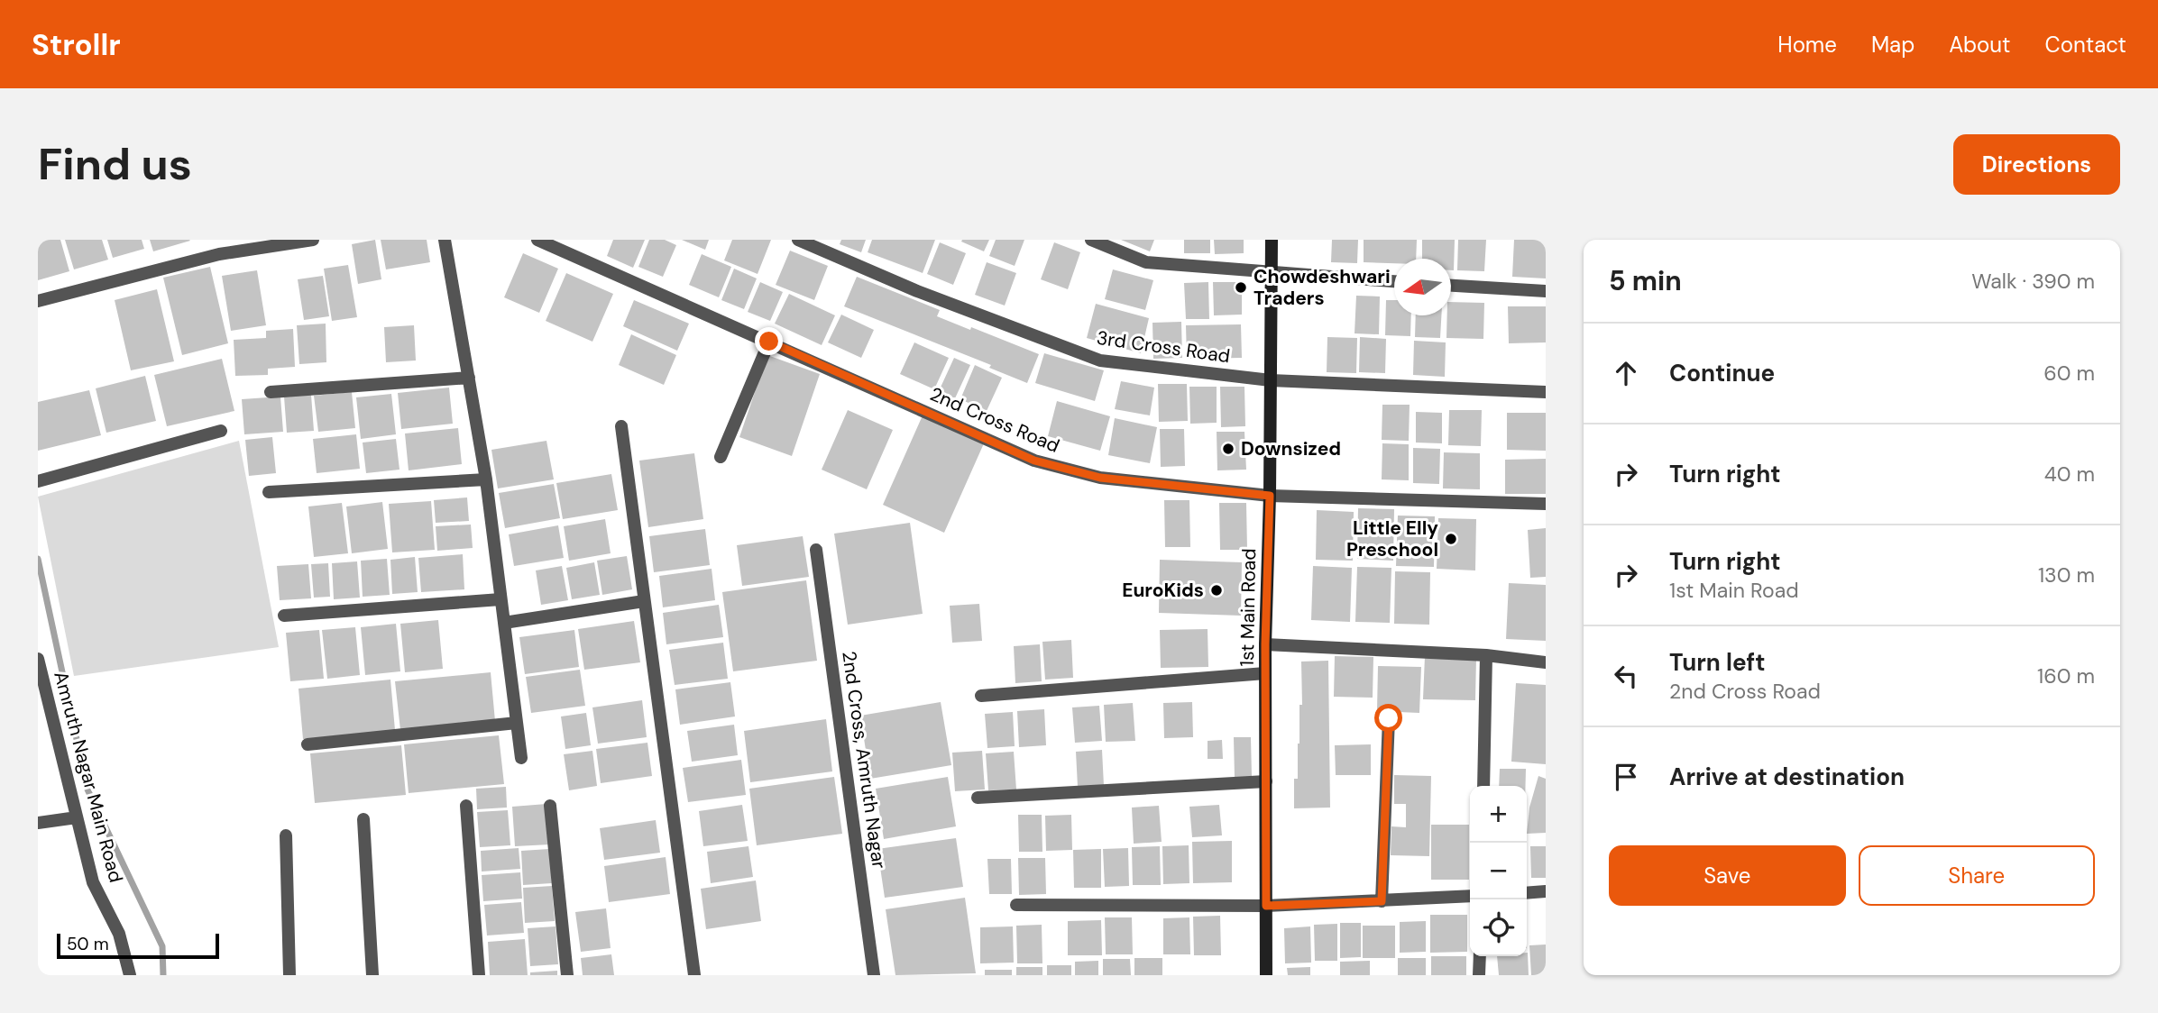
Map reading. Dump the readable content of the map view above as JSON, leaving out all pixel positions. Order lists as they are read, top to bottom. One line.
{"streets":{"street":["3rd Cross Road","2nd Cross Road","1st Main Road","2nd Cross, Amruth Nagar","Amruth Nagar Main Road"]},"crossings":[["3rd Cross Road","1st Main Road"],["2nd Cross Road","1st Main Road"]],"places":["Chowdeshwari Traders","Downsized","Little Elly Preschool","EuroKids"],"scale_bar":"50 m","north":"left","page":{"header":"Strollr","nav":["Home","Map","About","Contact"],"buttons":["Directions",["Save","Share"]],"title":"Find us","heading":["5 min","Walk · 390 m"],"list":[["Continue","60 m"],["Turn right","40 m"],["Turn right","1st Main Road","130 m"],["Turn left","2nd Cross Road","160 m"],"Arrive at destination"],"map_buttons":["+","−"],"scale":"50 m"}}
